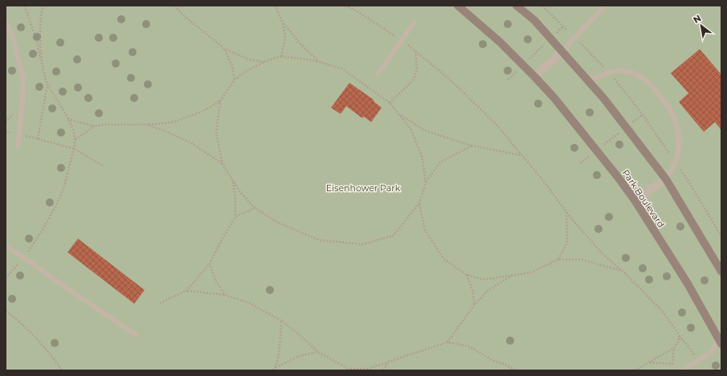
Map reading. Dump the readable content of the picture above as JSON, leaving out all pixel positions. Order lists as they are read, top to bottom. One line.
{"streets":{"street":["Park Boulevard"]},"parks":["Eisenhower Park"],"north":"top left"}
